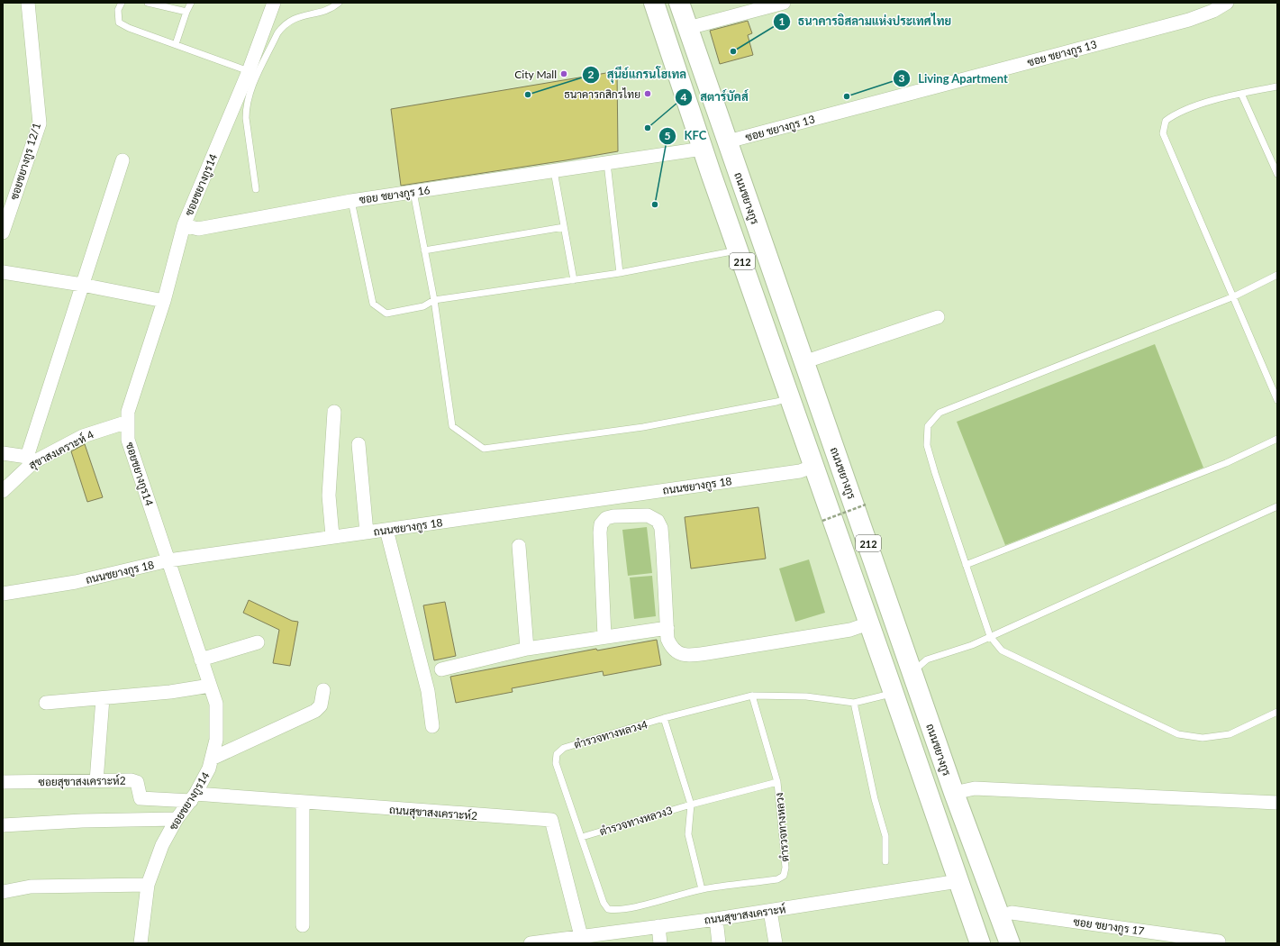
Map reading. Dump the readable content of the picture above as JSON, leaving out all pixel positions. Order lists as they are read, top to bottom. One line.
{"streets":{"main road":["ถนนชยางกูร","212"],"street":["ซอย ชยางกูร 13","ซอยชยางกูร 12/1","ซอยชยางกูร14","ซอย ชยางกูร 16","สุขาสงเคราะห์ 4","ถนนชยางกูร 18","ซอยสุขาสงเคราะห์2","ถนนสุขาสงเคราะห์2","ถนนสุขาสงเคราะห์","ซอย ชยางกูร 17"],"lane":["ตำรวจทางหลวง4","ตำรวจทางหลวง3","ตำรวจทางหลวง"]},"crossings":[["ซอย ชยางกูร 13","ถนนชยางกูร"],["ซอยชยางกูร14","ซอย ชยางกูร 16"],["ซอยชยางกูร14","สุขาสงเคราะห์ 4"],["ซอยชยางกูร14","ถนนชยางกูร 18"],["ซอยชยางกูร14","ซอยสุขาสงเคราะห์2"],["ซอยชยางกูร14","ถนนสุขาสงเคราะห์2"],["ซอย ชยางกูร 16","212"],["ถนนชยางกูร","ซอย ชยางกูร 17"],["212","ถนนชยางกูร 18"],["212","ถนนสุขาสงเคราะห์"],["ตำรวจทางหลวง4","ตำรวจทางหลวง3"],["ตำรวจทางหลวง4","ตำรวจทางหลวง"],["ซอยสุขาสงเคราะห์2","ถนนสุขาสงเคราะห์2"],["ถนนสุขาสงเคราะห์2","ถนนสุขาสงเคราะห์"],["ตำรวจทางหลวง3","ตำรวจทางหลวง"]],"places":["ธนาคารอิสลามแห่งประเทศไทย","City Mall","ธนาคารกสิกรไทย","สุนีย์แกรนโฮเทล","Living Apartment","สตาร์บัคส์","KFC"]}
